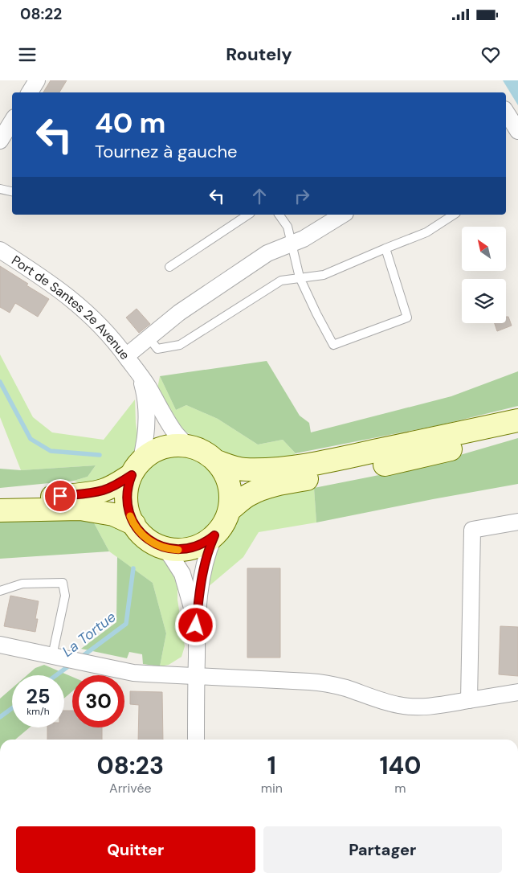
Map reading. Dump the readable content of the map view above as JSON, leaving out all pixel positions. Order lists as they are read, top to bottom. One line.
{"streets":{"street":["Port de Santes 2e Avenue"]},"water":["La Tortue"],"north":"top left","page":{"status":"08:22","header":"Routely","turn":["40 m","Tournez à gauche"],"speed":"25 km/h","limit":"30","eta":["08:23","Arrivée","1","min","140","m"],"buttons":["Quitter","Partager"]}}
